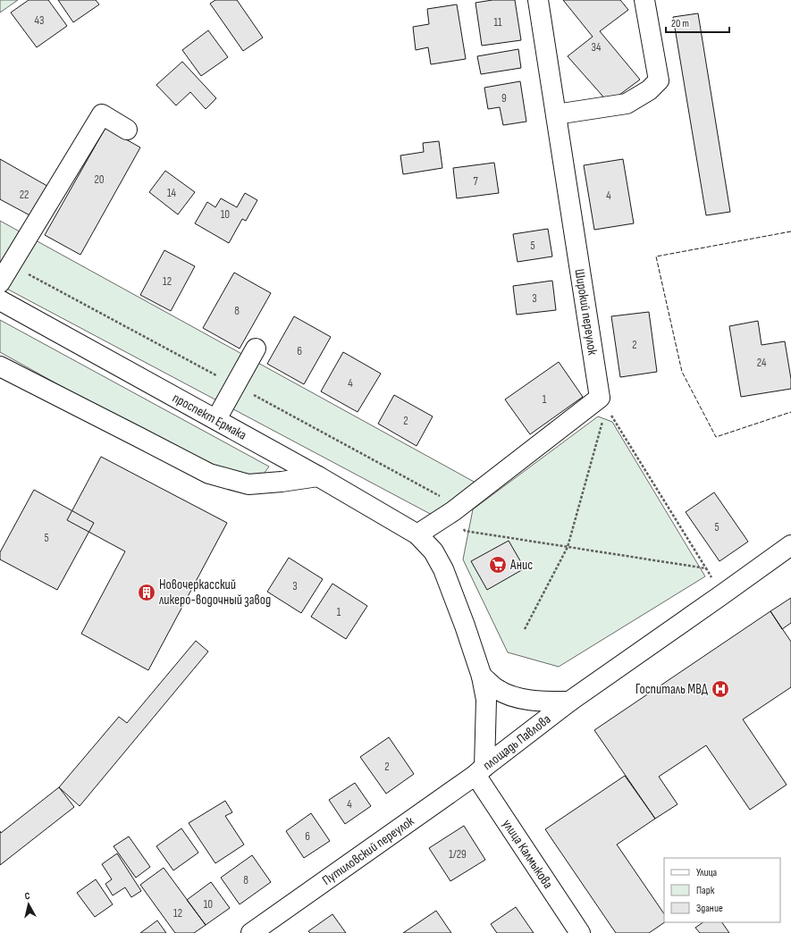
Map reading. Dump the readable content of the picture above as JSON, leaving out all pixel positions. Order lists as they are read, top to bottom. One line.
{"streets":{"street":["Широкий переулок","проспект Ермака","площадь Павлова","Путиловский переулок","улица Калмыкова"]},"crossings":[["проспект Ермака","площадь Павлова"],["площадь Павлова","Путиловский переулок"],["площадь Павлова","улица Калмыкова"],["Путиловский переулок","улица Калмыкова"]],"places":{"supermarket":["Анис"],"building":["Новочеркасский ликеро-водочный завод"],"hospital":["Госпиталь МВД"]},"house_numbers":["43","11","34","9","20","7","14","22","4","10","5","12","3","8","2","6","24","4","1","2","5","5","3","1","2","4","6","1/29","8","10","12"],"legend":["Улица","Парк","Здание"],"scale_bar":"20 m","north":"top"}
